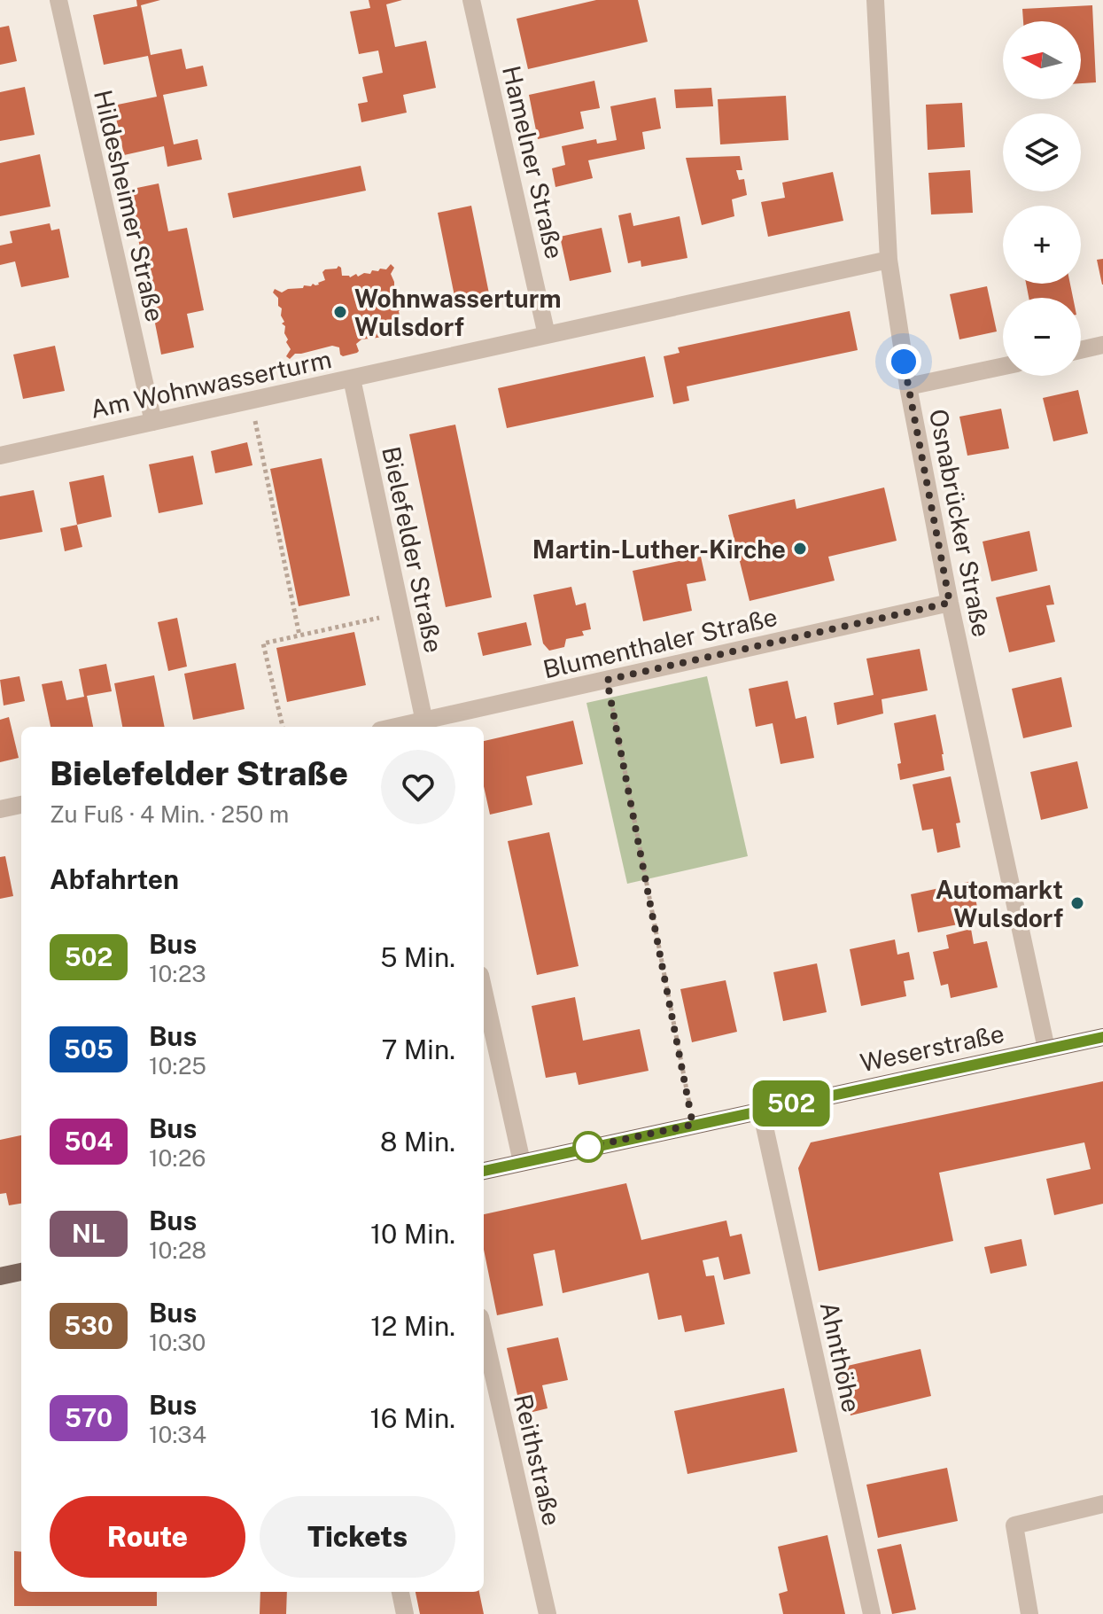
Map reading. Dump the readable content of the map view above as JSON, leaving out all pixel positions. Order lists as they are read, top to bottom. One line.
{"streets":{"main road":["Weserstraße"],"street":["Hamelner Straße","Hildesheimer Straße","Am Wohnwasserturm","Osnabrücker Straße","Bielefelder Straße","Blumenthaler Straße","Ahnthöhe","Reithstraße"]},"crossings":[["Hamelner Straße","Am Wohnwasserturm"],["Hildesheimer Straße","Am Wohnwasserturm"],["Am Wohnwasserturm","Osnabrücker Straße"],["Am Wohnwasserturm","Bielefelder Straße"],["Osnabrücker Straße","Blumenthaler Straße"],["Osnabrücker Straße","Weserstraße"],["Bielefelder Straße","Blumenthaler Straße"],["Weserstraße","Ahnthöhe"]],"places":["Wohnwasserturm Wulsdorf","Martin-Luther-Kirche","Automarkt Wulsdorf"],"lines":["bus line 502"],"north":"left","page":{"on_map":"502","map_buttons":["+","−"],"heading":[["Bielefelder Straße","Zu Fuß · 4 Min. · 250 m"],"Abfahrten"],"list":[{"mark":"502","name":"Bus","note":"10:23","value":"5 Min."},{"mark":"505","name":"Bus","note":"10:25","value":"7 Min."},{"mark":"504","name":"Bus","note":"10:26","value":"8 Min."},{"mark":"NL","name":"Bus","note":"10:28","value":"10 Min."},{"mark":"530","name":"Bus","note":"10:30","value":"12 Min."},{"mark":"570","name":"Bus","note":"10:34","value":"16 Min."}],"buttons":["Route","Tickets"]}}
